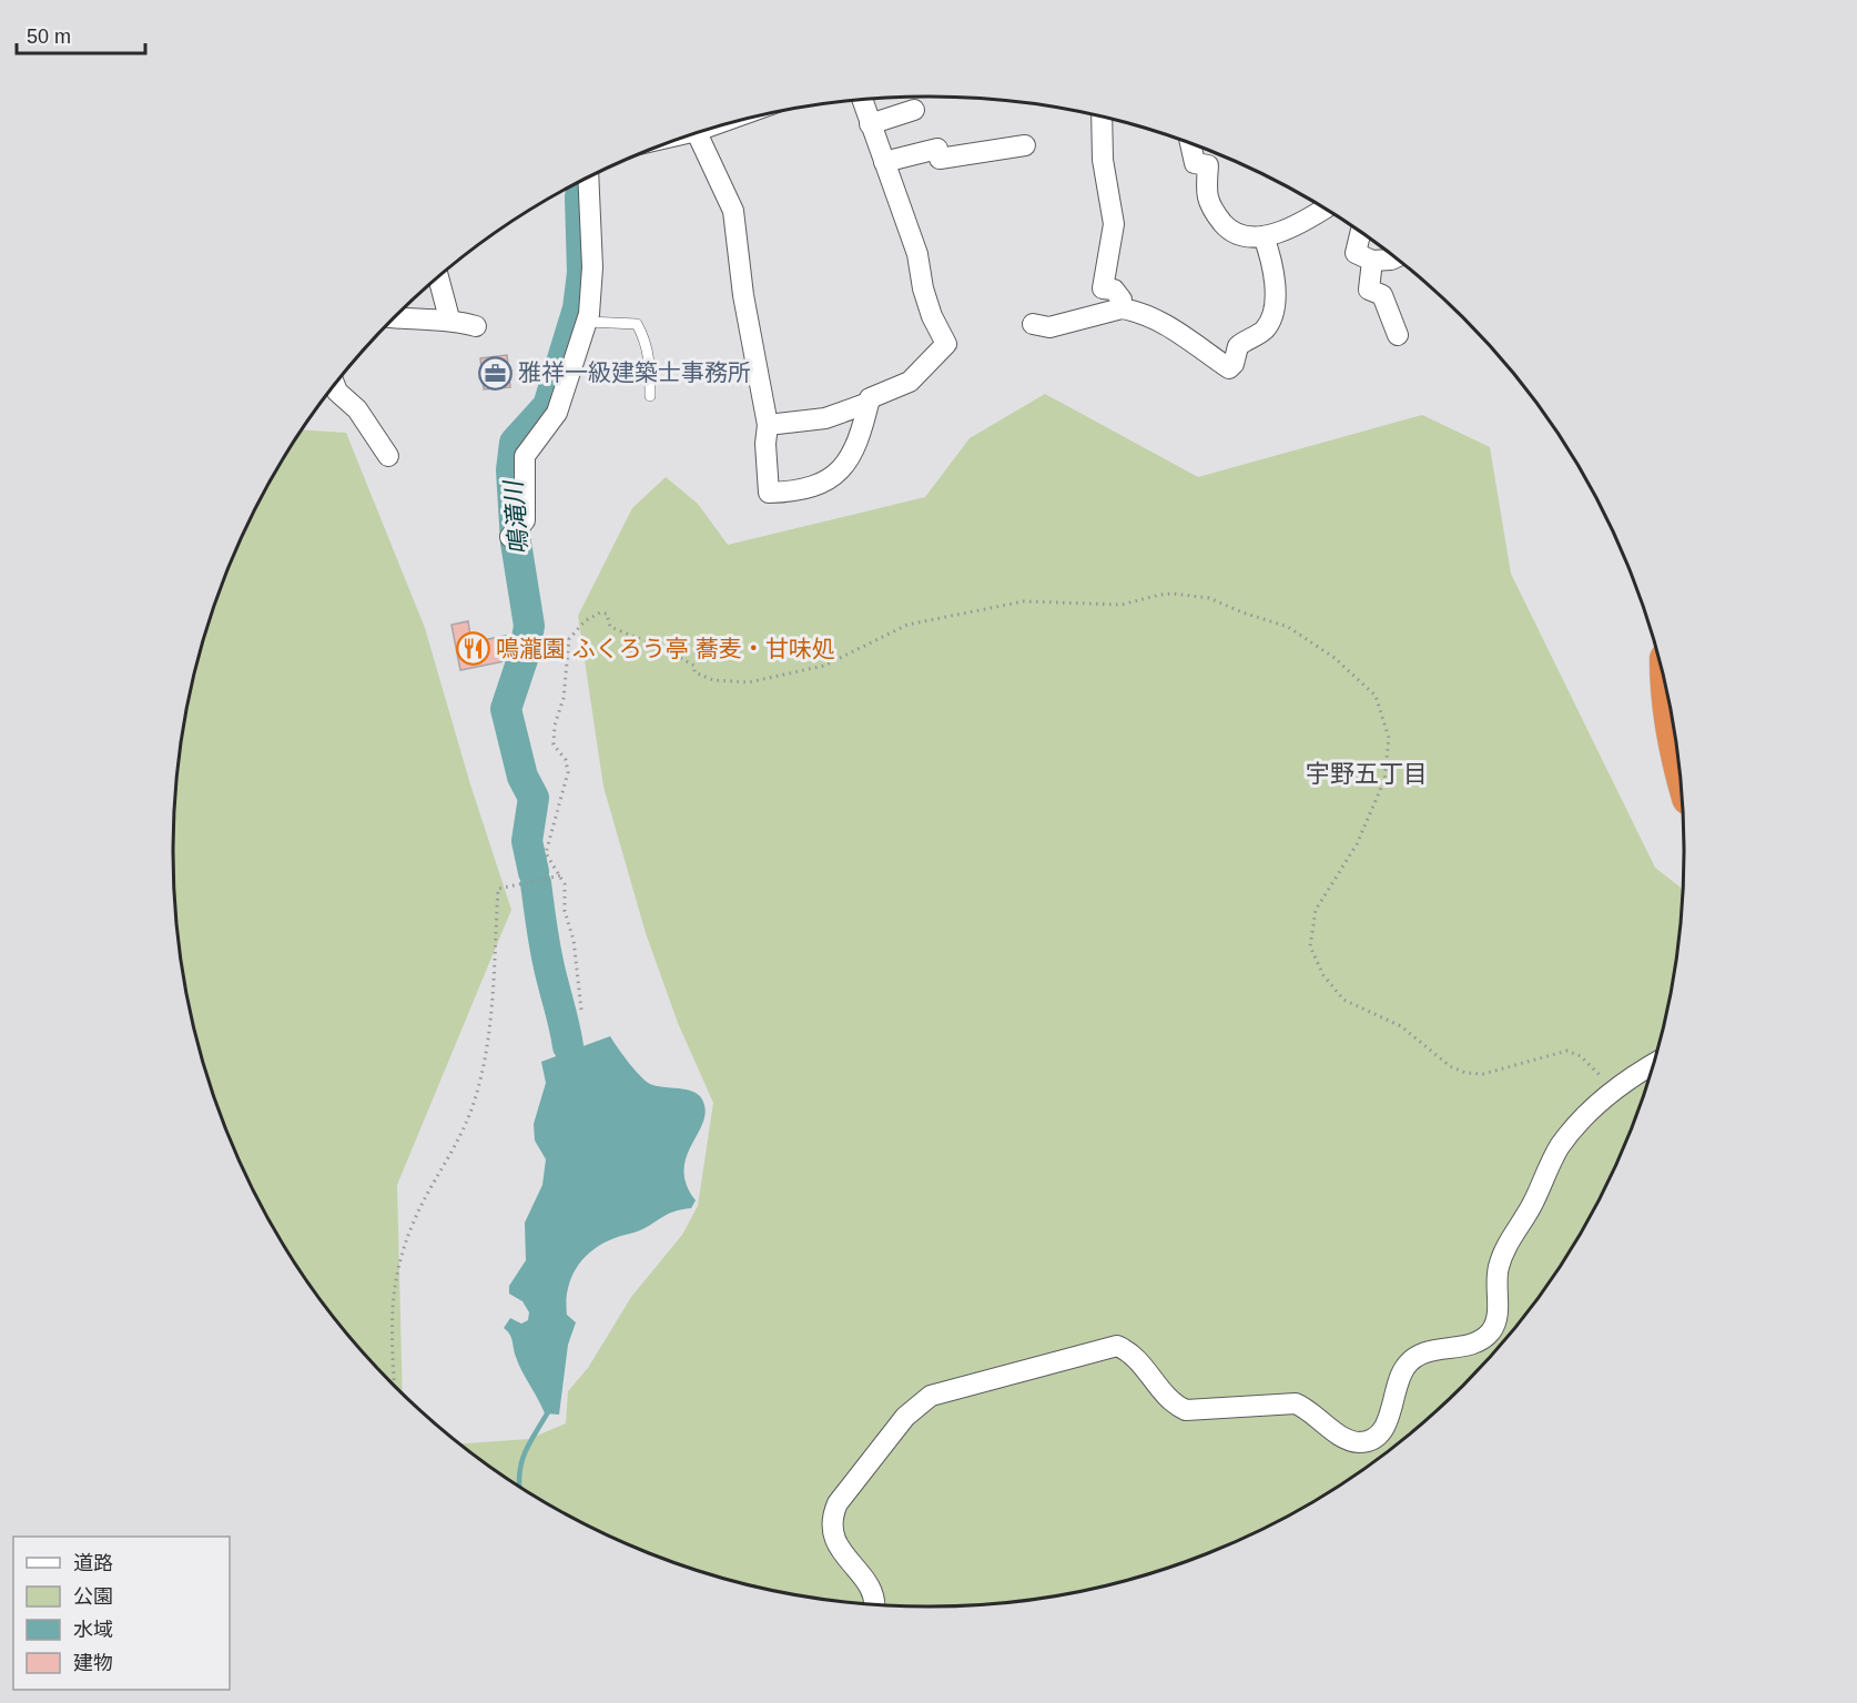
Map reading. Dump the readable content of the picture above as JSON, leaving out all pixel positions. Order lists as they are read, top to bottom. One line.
{"districts":["宇野五丁目"],"water":["鳴滝川"],"places":{"office":["雅祥一級建築士事務所"],"restaurant":["鳴瀧園 ふくろう亭 蕎麦・甘味処"]},"legend":["道路","公園","水域","建物"],"scale_bar":"50 m"}
